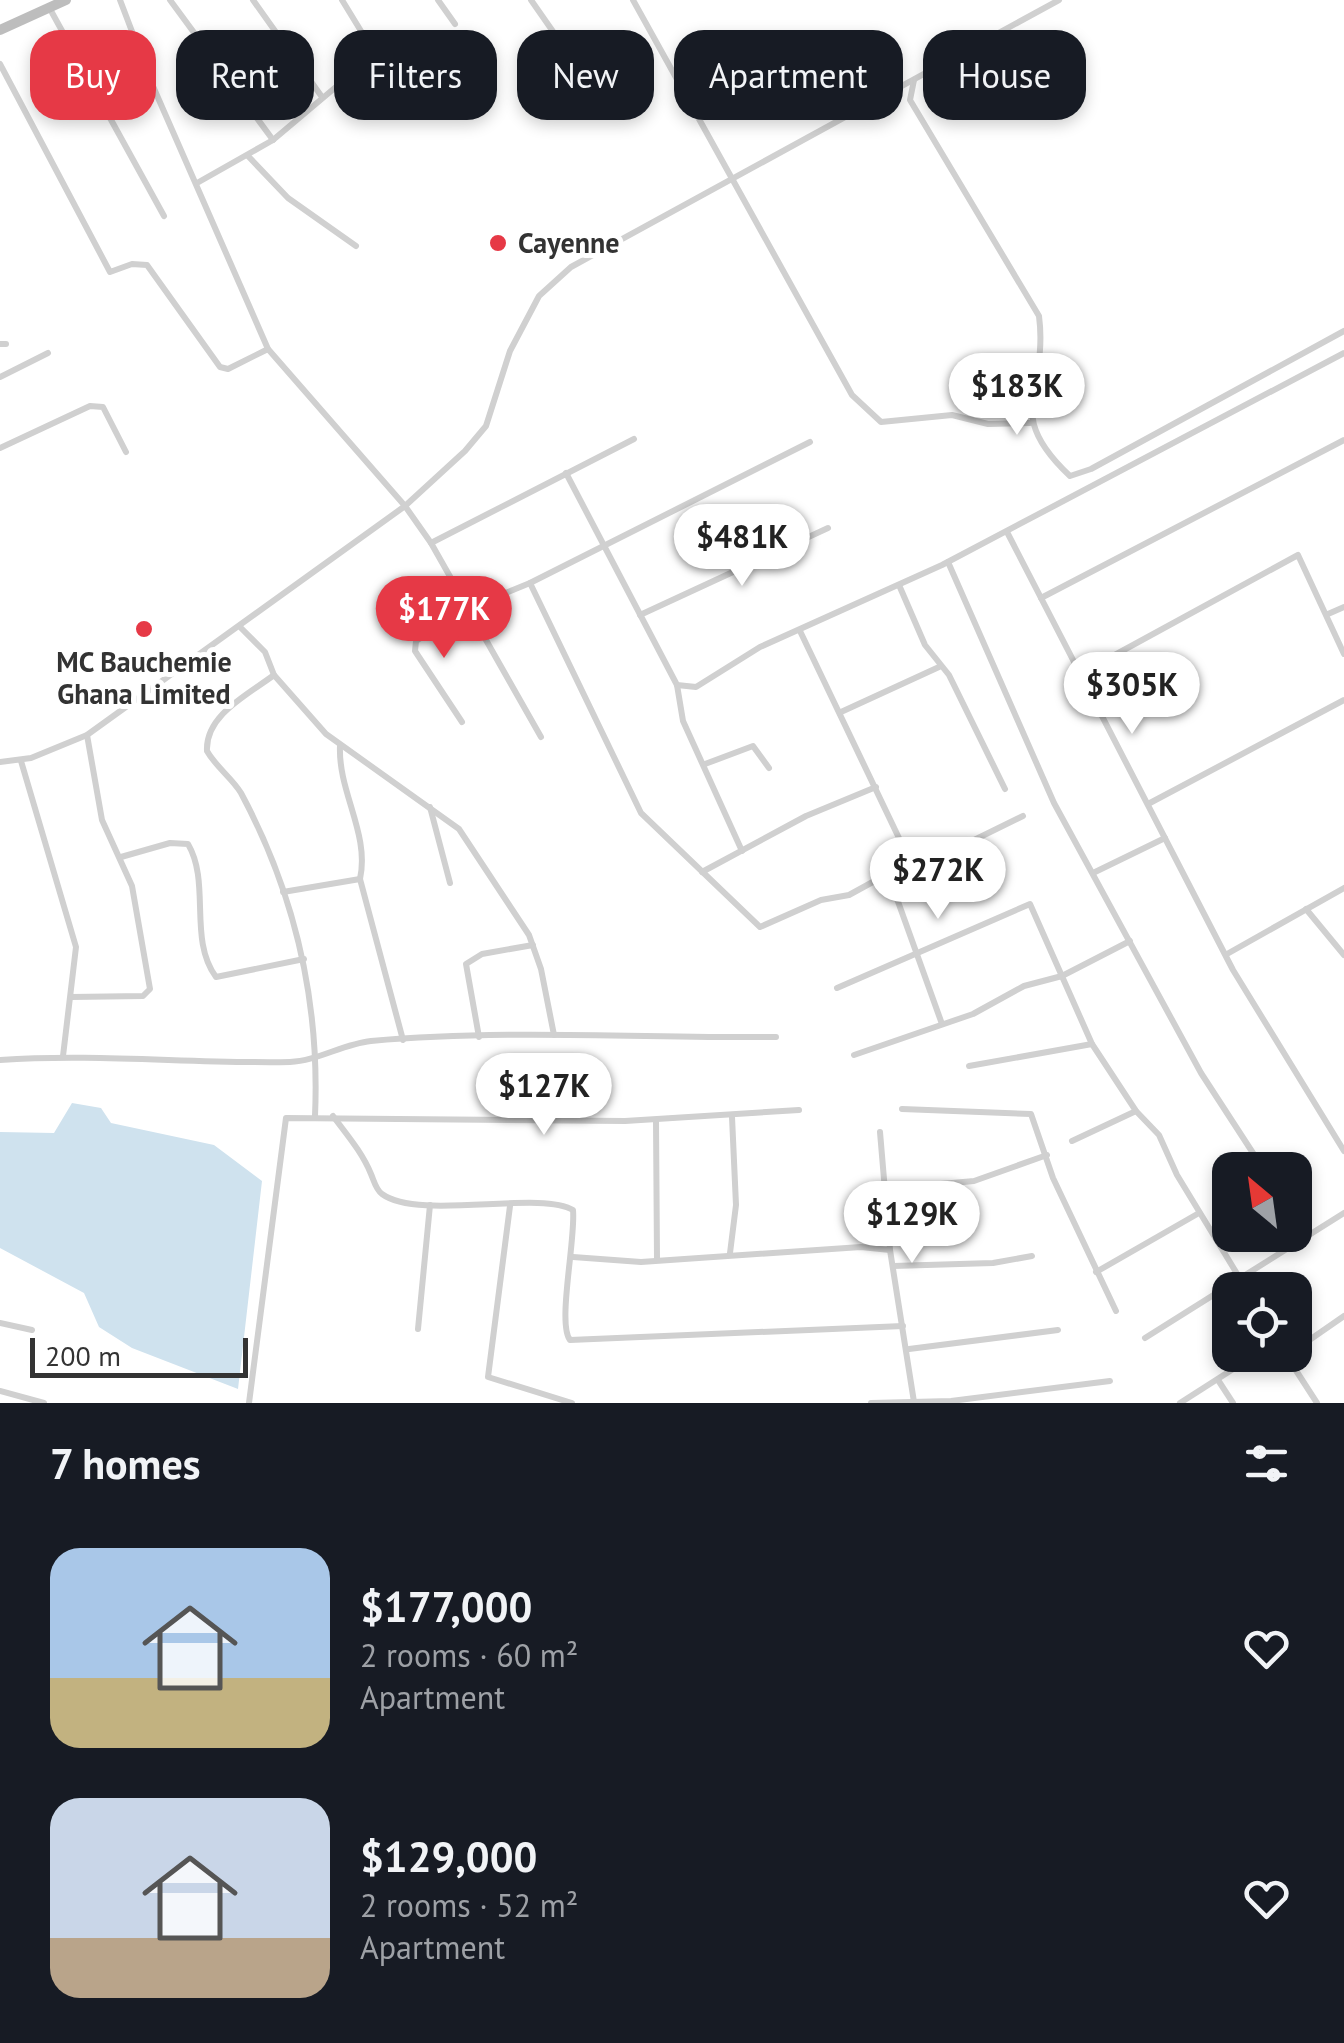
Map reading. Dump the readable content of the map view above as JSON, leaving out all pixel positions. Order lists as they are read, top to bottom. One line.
{"places":["Cayenne","MC Bauchemie Ghana Limited"],"scale_bar":"200 m","north":"top left","page":{"chip":["Buy","Rent","Filters","New","Apartment","House"],"price":["$183K","$481K","$177K","$305K","$272K","$127K","$129K"],"scale":"200 m","heading":"7 homes","list":[{"name":"$177,000","note":"2 rooms · 60 m² · Apartment"},{"name":"$129,000","note":"2 rooms · 52 m² · Apartment"}]}}
